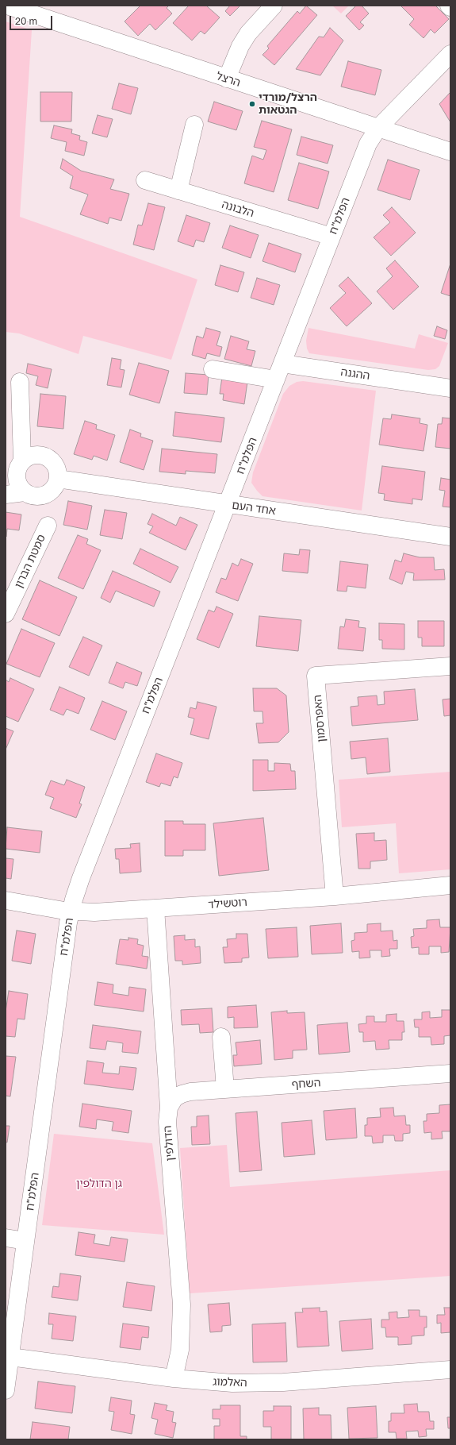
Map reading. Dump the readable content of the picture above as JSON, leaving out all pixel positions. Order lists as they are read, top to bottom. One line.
{"streets":{"street":["הרצל","הלבונה","הפלמ\"ח","ההגנה","אחד העם","סמטת הברון","האפרסמון","רוטשילד","השחף","הדולפין","האלמוג"]},"crossings":[["הרצל","הפלמ\"ח"],["הלבונה","הפלמ\"ח"],["הפלמ\"ח","ההגנה"],["הפלמ\"ח","אחד העם"],["הפלמ\"ח","רוטשילד"],["הפלמ\"ח","האלמוג"],["האפרסמון","רוטשילד"],["רוטשילד","הדולפין"],["השחף","הדולפין"],["הדולפין","האלמוג"]],"parks":["גן הדולפין"],"places":["הרצל/מורדי הגטאות"],"scale_bar":"20 m"}
